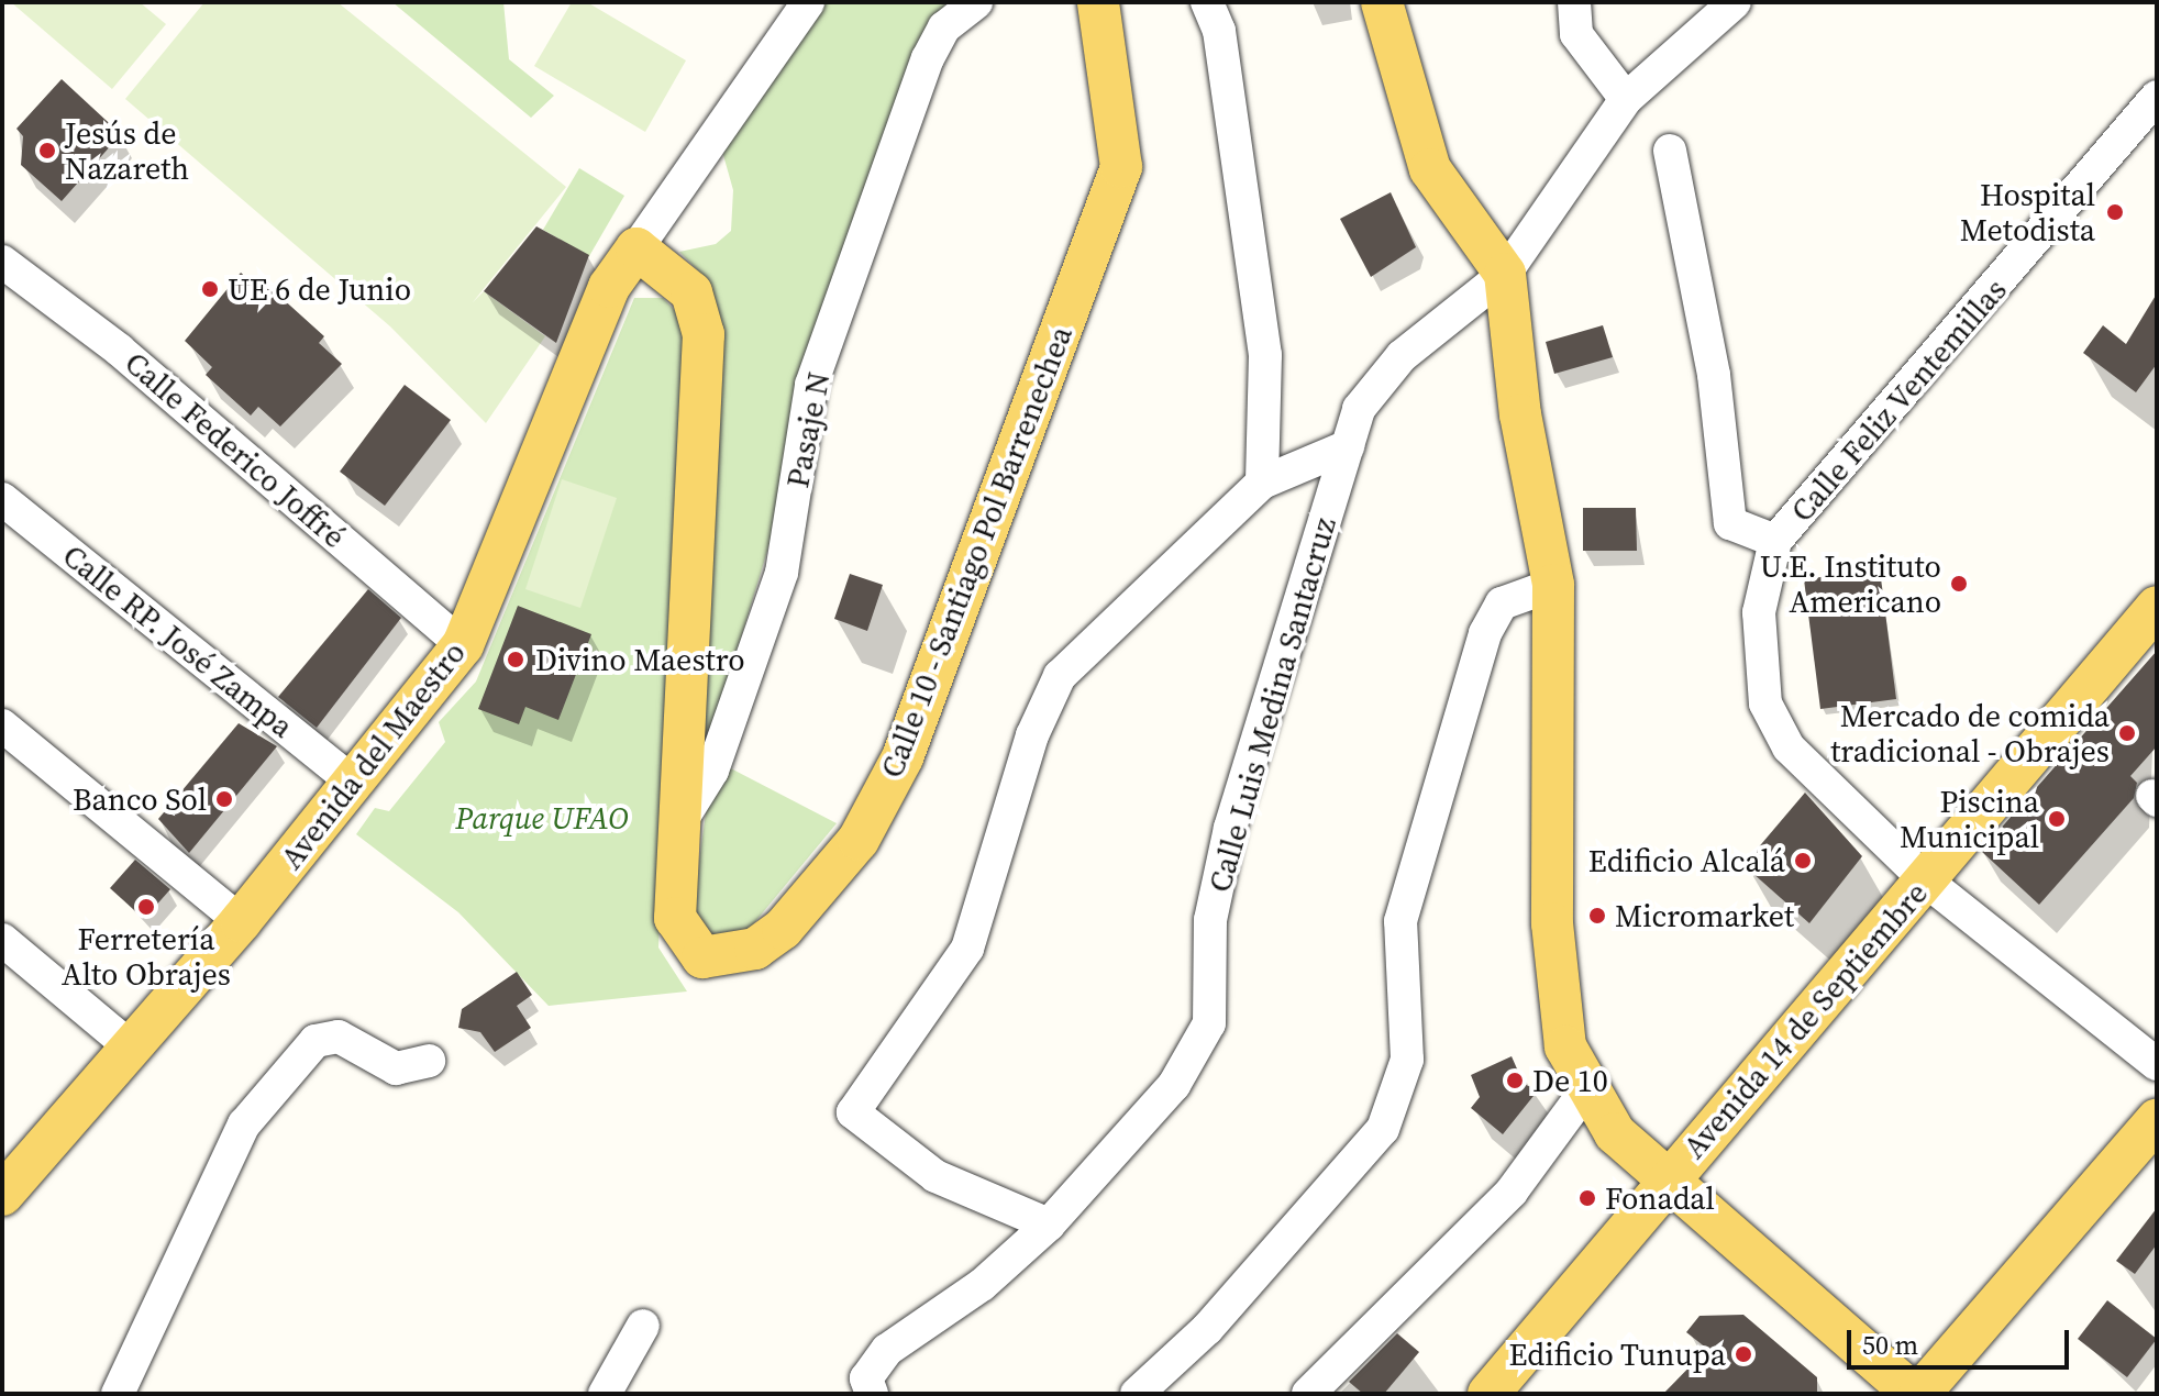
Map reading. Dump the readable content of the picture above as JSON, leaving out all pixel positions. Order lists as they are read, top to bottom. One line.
{"streets":{"main road":["Calle 10 - Santiago Pol Barrenechea","Avenida del Maestro","Avenida 14 de Septiembre"],"street":["Calle Feliz Ventemillas","Pasaje N","Calle Federico Joffré","Calle RP. José Zampa","Calle Luis Medina Santacruz"]},"crossings":[["Pasaje N","Calle 10 - Santiago Pol Barrenechea"],["Calle Federico Joffré","Avenida del Maestro"],["Calle 10 - Santiago Pol Barrenechea","Avenida del Maestro"],["Calle RP. José Zampa","Avenida del Maestro"]],"parks":["Parque UFAO"],"places":["Jesús de Nazareth","Hospital Metodista","UE 6 de Junio","U.E. Instituto Americano","Divino Maestro","Mercado de comida tradicional - Obrajes","Banco Sol","Piscina Municipal","Edificio Alcalá","Ferretería Alto Obrajes","Micromarket","De 10","Fonadal","Edificio Tunupa"],"scale_bar":"50 m"}
